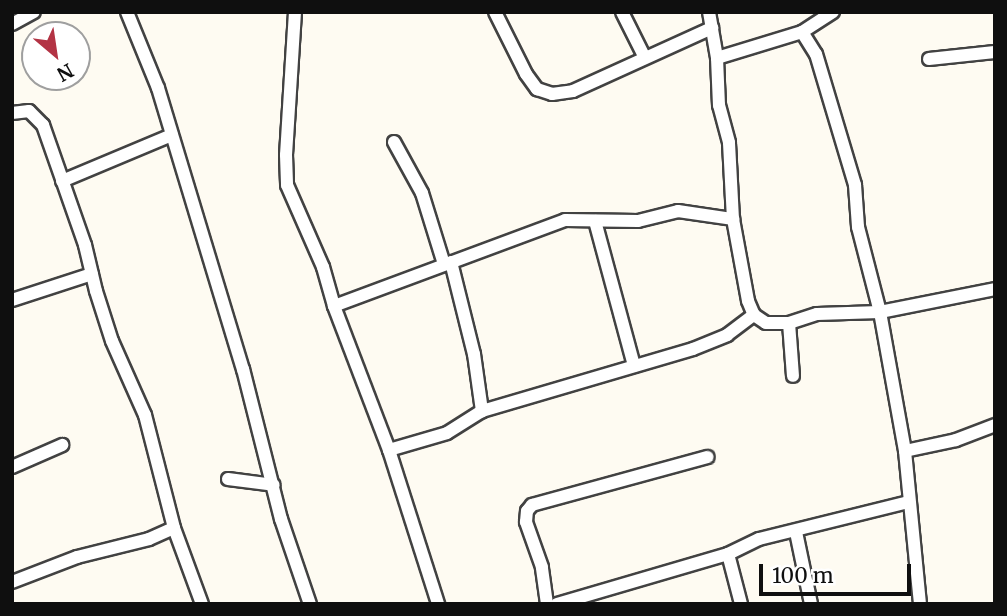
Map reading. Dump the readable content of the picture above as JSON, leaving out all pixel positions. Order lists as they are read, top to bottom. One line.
{"scale_bar":"100 m","north":"bottom right"}
